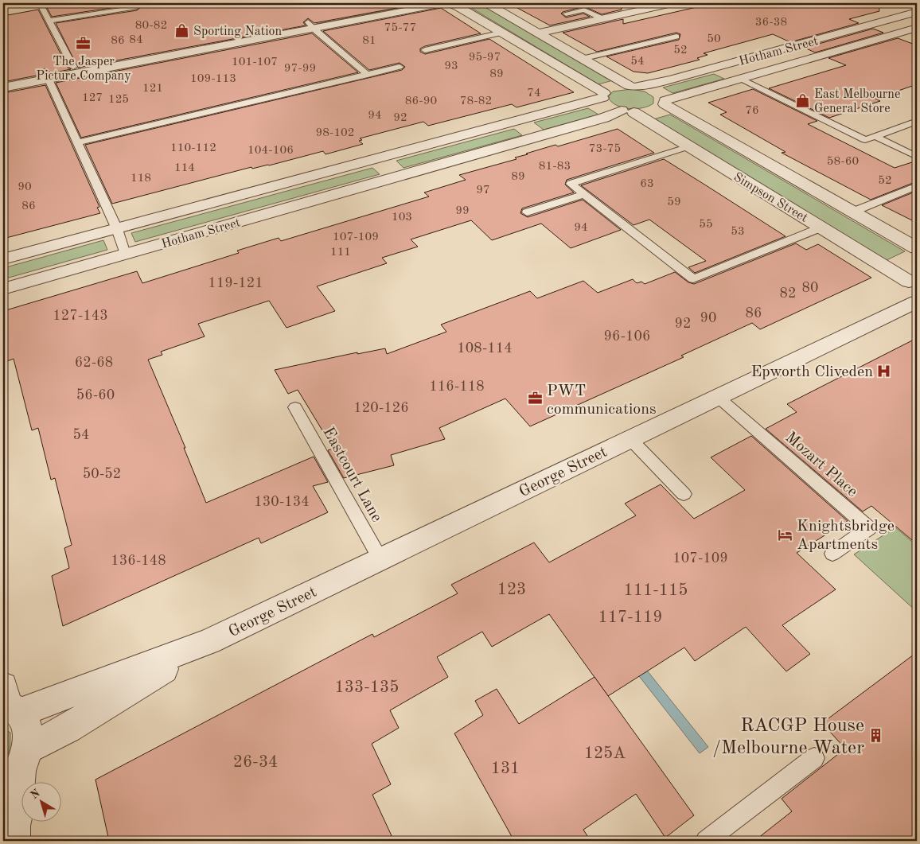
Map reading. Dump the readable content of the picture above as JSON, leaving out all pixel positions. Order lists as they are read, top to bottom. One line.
{"streets":{"street":["Hotham Street","Simpson Street","George Street"],"lane":["Mozart Place","Eastcourt Lane"]},"crossings":[["Hotham Street","Simpson Street"],["Simpson Street","George Street"],["Mozart Place","George Street"],["George Street","Eastcourt Lane"]],"places":{"shop":["Sporting Nation","East Melbourne General Store"],"office":["The Jasper Picture Company","PWT communications"],"hospital":["Epworth Cliveden"],"hotel":["Knightsbridge Apartments"],"building":["RACGP House /Melbourne Water"]},"house_numbers":["36-38","80-82","75-77","50","84","86","81","52","95-97","54","101-107","93","97-99","89","109-113","121","74","127","125","86-90","78-82","76","94","92","98-102","110-112","73-75","104-106","58-60","81-83","114","89","118","52","63","90","97","59","86","99","103","55","94","53","107-109","111","119-121","80","82","86","127-143","90","92","96-106","108-114","62-68","116-118","56-60","120-126","54","50-52","130-134","107-109","136-148","123","111-115","117-119","133-135","125A","26-34","131"],"north":"top left"}
